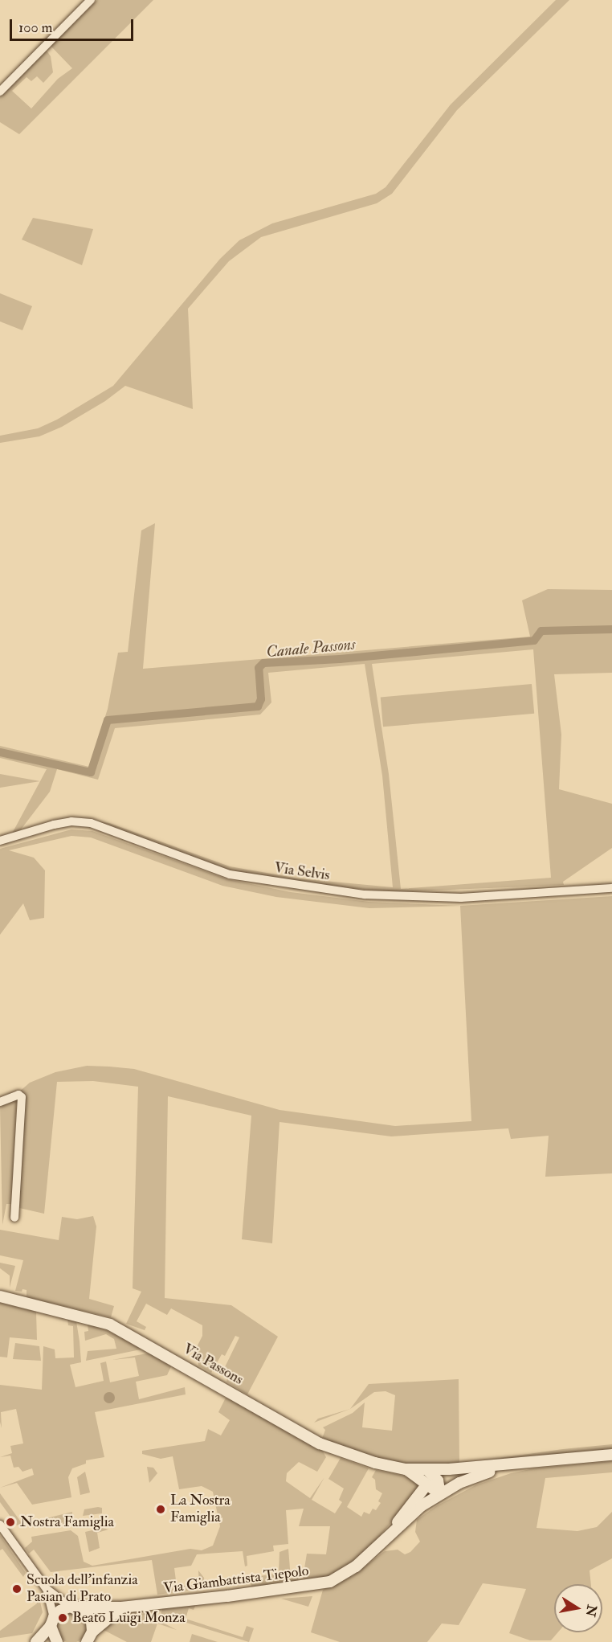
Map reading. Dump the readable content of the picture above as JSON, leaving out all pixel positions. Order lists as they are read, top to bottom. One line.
{"streets":{"street":["Via Selvis","Via Passons","Via Giambattista Tiepolo"]},"crossings":[["Via Passons","Via Giambattista Tiepolo"]],"water":["Canale Passons"],"places":["La Nostra Famiglia","Nostra Famiglia","Scuola dell'infanzia Pasian di Prato","Beato Luigi Monza"],"scale_bar":"100 m","north":"right"}
